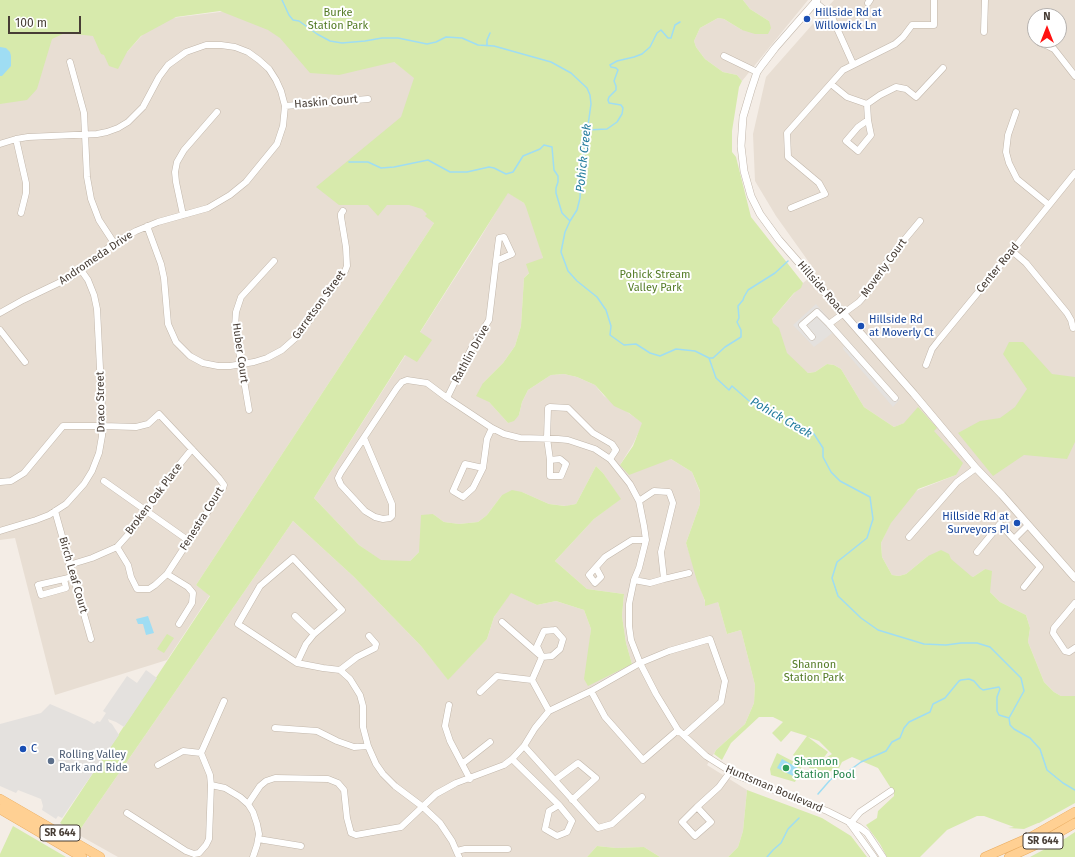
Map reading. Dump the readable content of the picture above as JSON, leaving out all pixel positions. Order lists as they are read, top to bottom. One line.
{"streets":{"main road":["SR 644"],"street":["Haskin Court","Andromeda Drive","Moverly Court","Center Road","Hillside Road","Garretson Street","Huber Court","Rathlin Drive","Draco Street","Broken Oak Place","Fenestra Court","Birch Leaf Court","Huntsman Boulevard"]},"crossings":[["Haskin Court","Andromeda Drive"],["Andromeda Drive","Garretson Street"],["Andromeda Drive","Draco Street"],["Moverly Court","Hillside Road"],["Garretson Street","Huber Court"],["Rathlin Drive","Huntsman Boulevard"],["Draco Street","Fenestra Court"],["Draco Street","Birch Leaf Court"],["Broken Oak Place","Fenestra Court"],["Broken Oak Place","Birch Leaf Court"]],"water":["Pohick Creek"],"parks":["Burke Station Park","Pohick Stream Valley Park","Shannon Station Park"],"places":["Hillside Rd at Willowick Ln","Hillside Rd at Moverly Ct","Hillside Rd at Surveyors Pl","C","Rolling Valley Park and Ride","Shannon Station Pool"],"scale_bar":"100 m","north":"top"}
